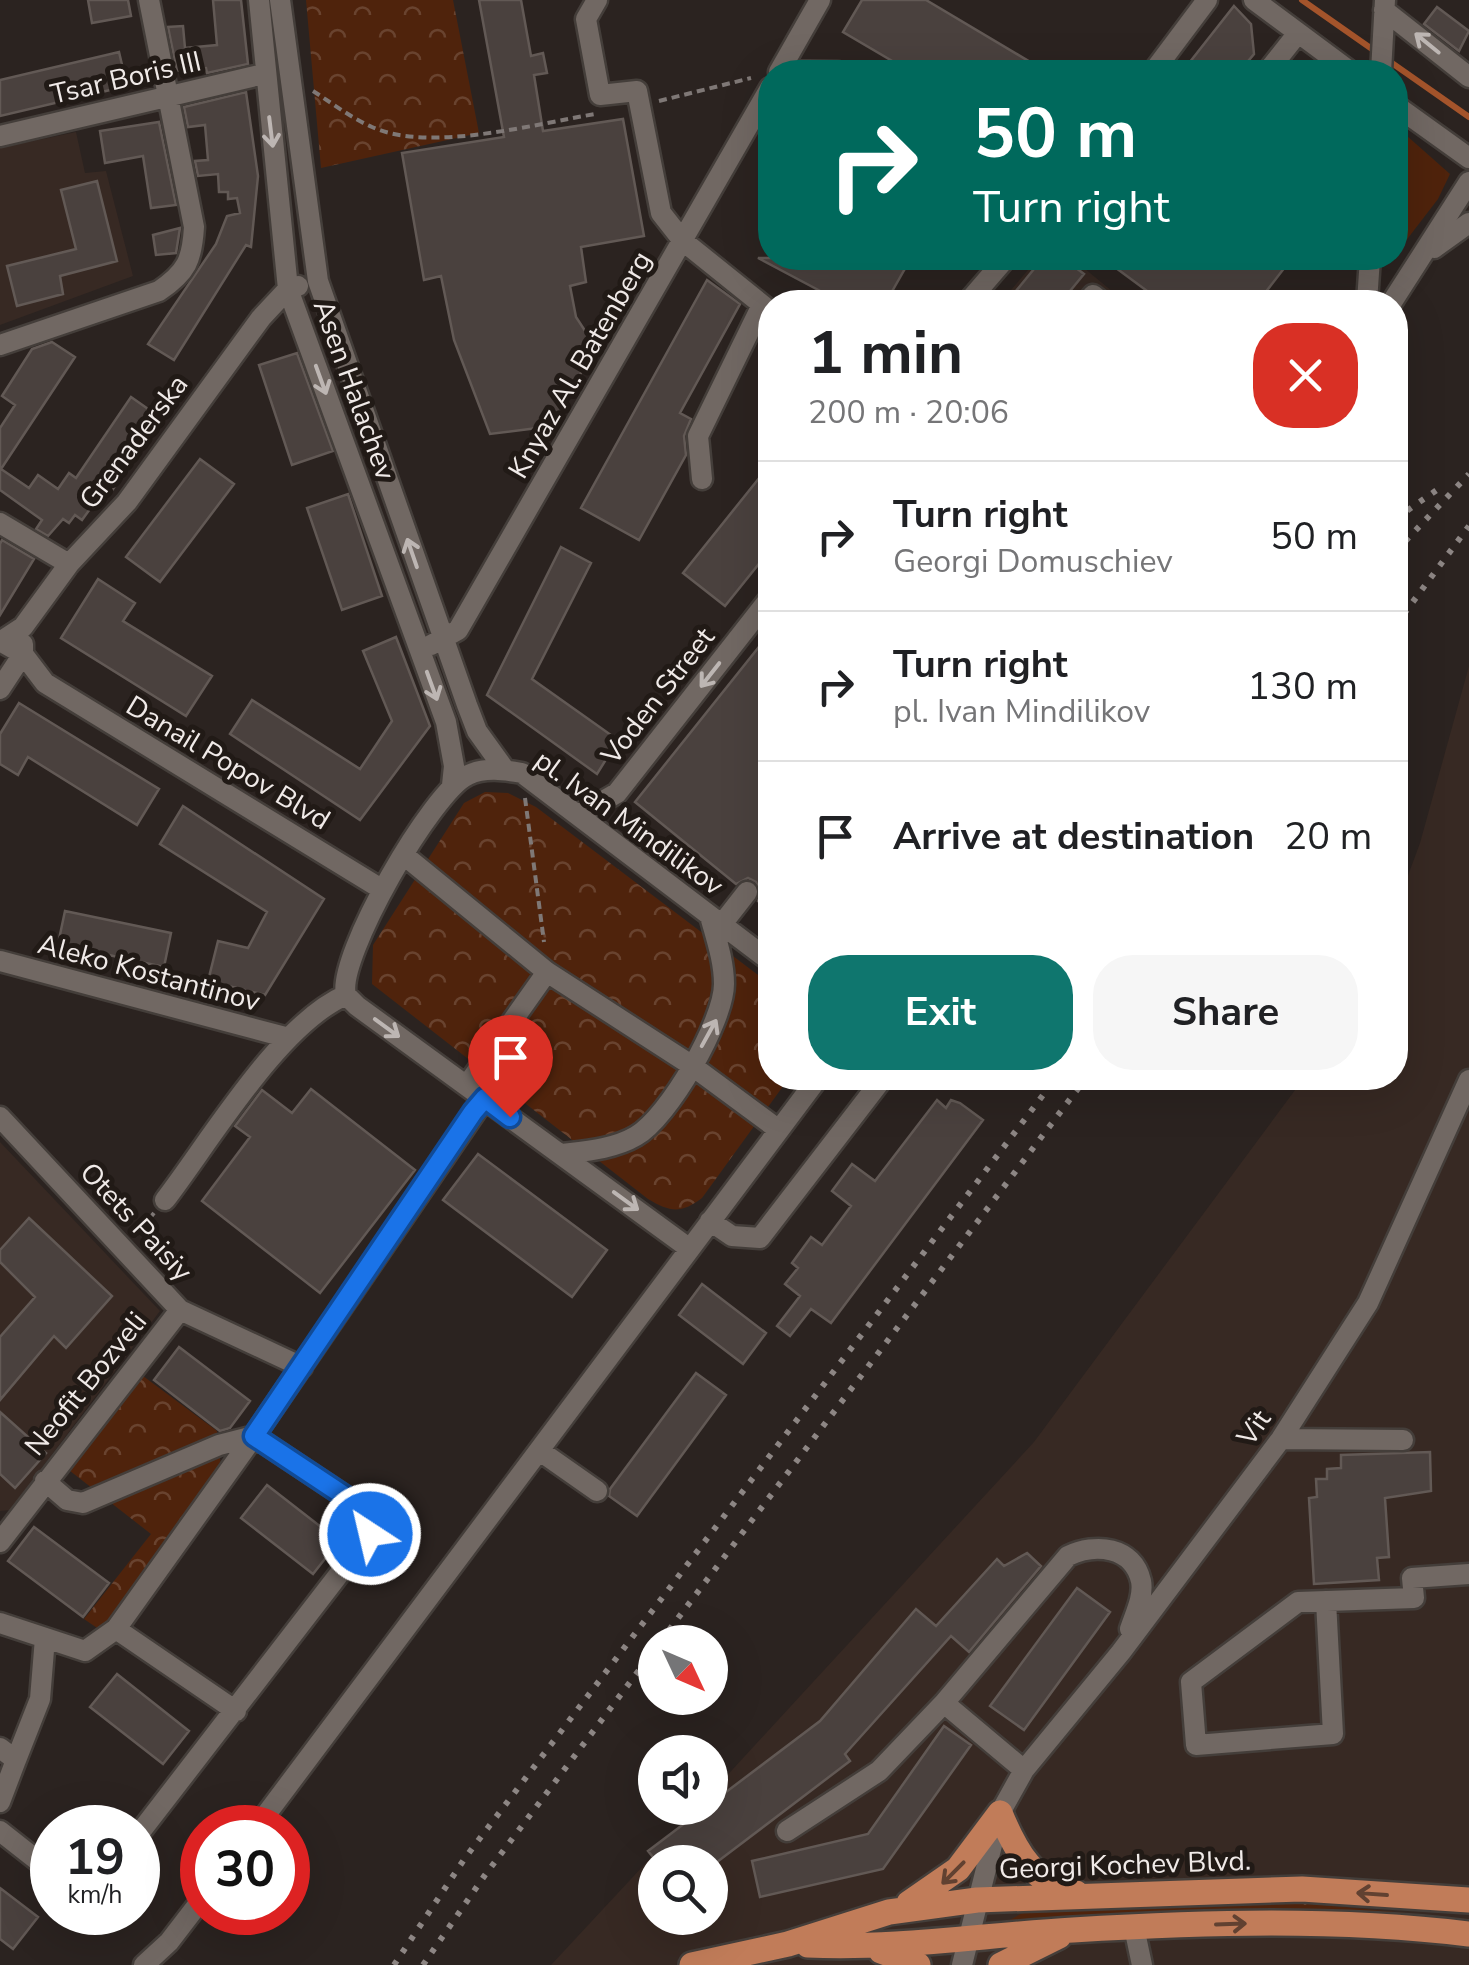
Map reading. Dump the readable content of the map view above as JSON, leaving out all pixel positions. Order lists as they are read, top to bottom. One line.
{"streets":{"main road":["Georgi Kochev Blvd."],"street":["Tsar Boris III","Knyaz Al. Batenberg","Asen Halachev","Grenaderska","Voden Street","Danail Popov Blvd","pl. Ivan Mindilikov","Aleko Kostantinov","Otets Paisiy","Neofit Bozveli","Vit"]},"crossings":[["Tsar Boris III","Asen Halachev"],["Knyaz Al. Batenberg","Asen Halachev"],["Asen Halachev","Grenaderska"],["Asen Halachev","pl. Ivan Mindilikov"],["Grenaderska","Danail Popov Blvd"],["Voden Street","pl. Ivan Mindilikov"],["Otets Paisiy","Neofit Bozveli"]],"one_way":["Voden Street"],"north":"bottom right","page":{"turn":["50 m","Turn right"],"heading":["1 min","200 m · 20:06"],"list":[{"name":"Turn right","note":"Georgi Domuschiev","value":"50 m"},{"name":"Turn right","note":"pl. Ivan Mindilikov","value":"130 m"},{"name":"Arrive at destination","value":"20 m"}],"buttons":["Exit","Share"],"speed":"19 km/h","limit":"30"}}
